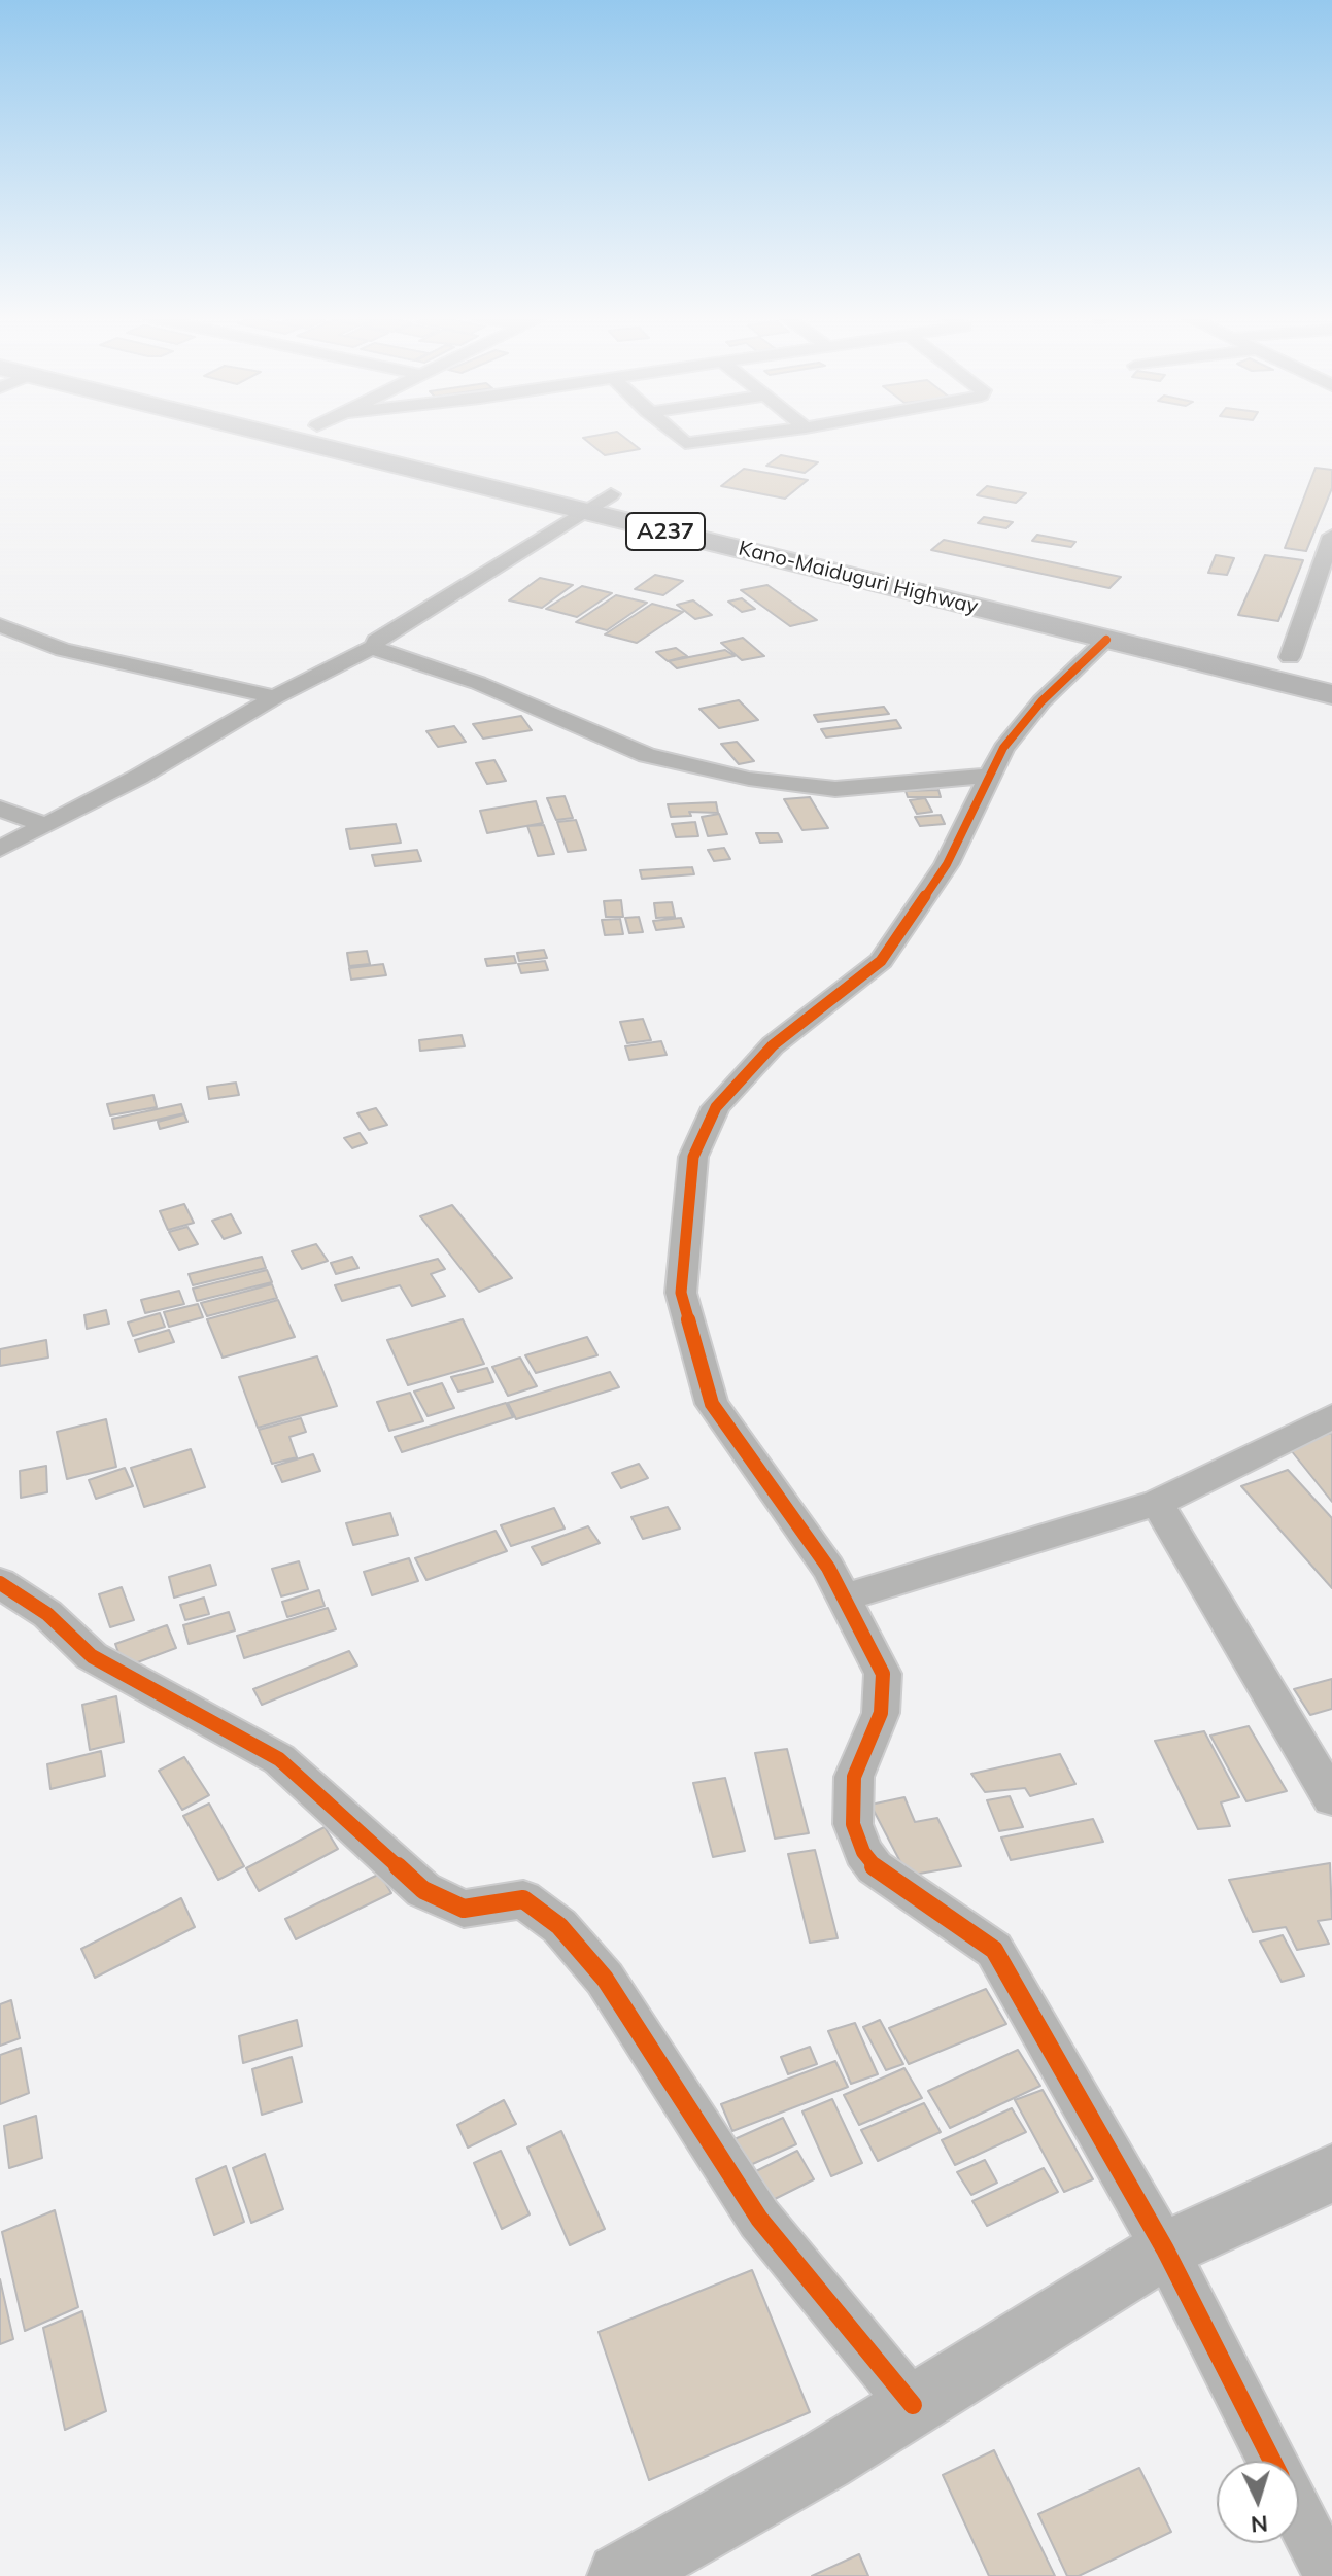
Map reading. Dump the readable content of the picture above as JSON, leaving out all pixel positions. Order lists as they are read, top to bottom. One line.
{"streets":{"highway":["A237","Kano-Maiduguri Highway"]},"north":"bottom"}
